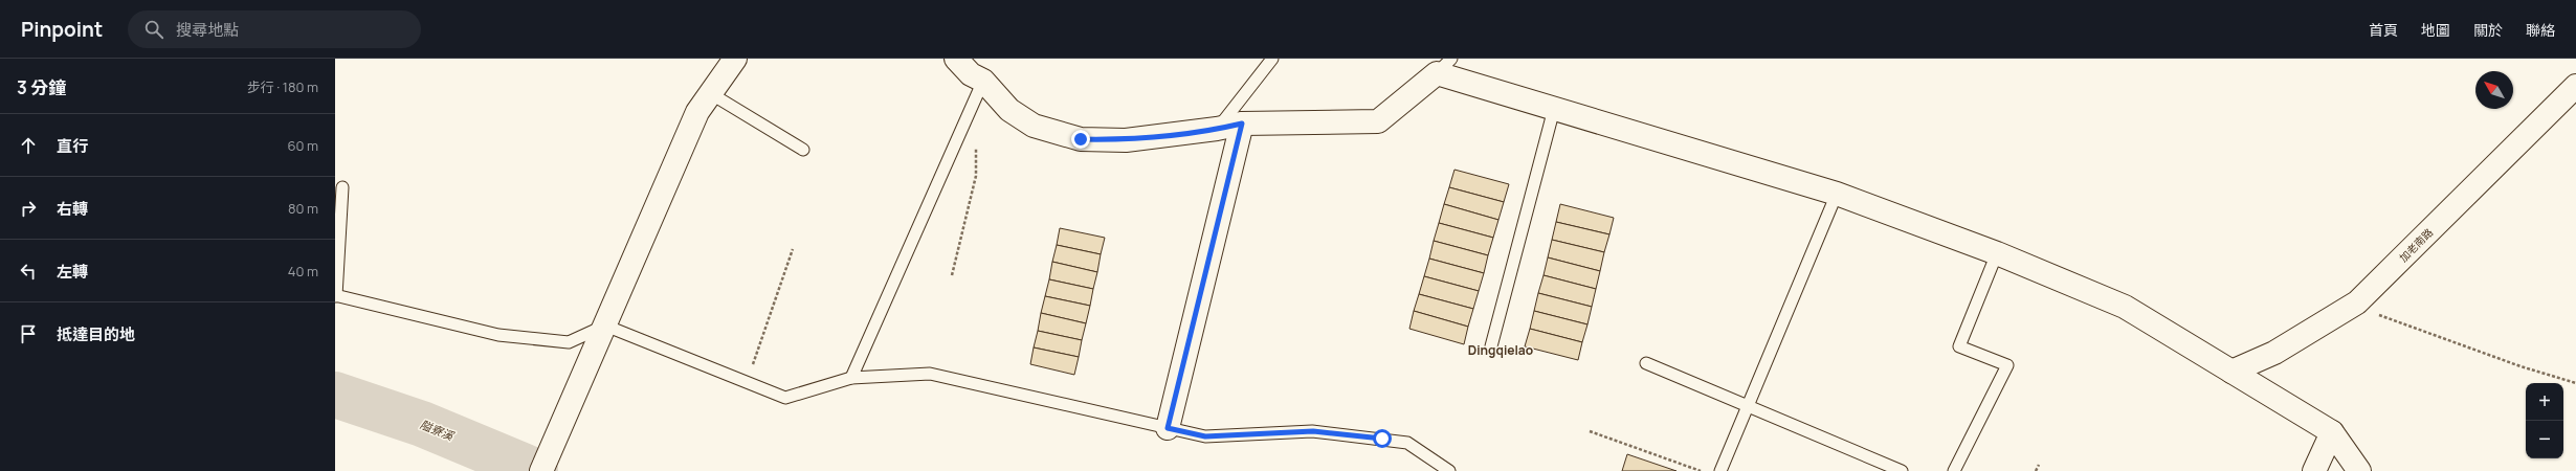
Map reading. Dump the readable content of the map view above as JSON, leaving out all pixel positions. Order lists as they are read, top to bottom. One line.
{"streets":{"street":["加老南路"]},"districts":["Dingqielao"],"water":["隘寮溪"],"north":"top left","page":{"header":"Pinpoint","search":"搜尋地點","nav":["首頁","地圖","關於","聯絡"],"heading":["3 分鐘","步行 · 180 m"],"list":[["直行","60 m"],["右轉","80 m"],["左轉","40 m"],"抵達目的地"],"map_buttons":["+","−"]}}
